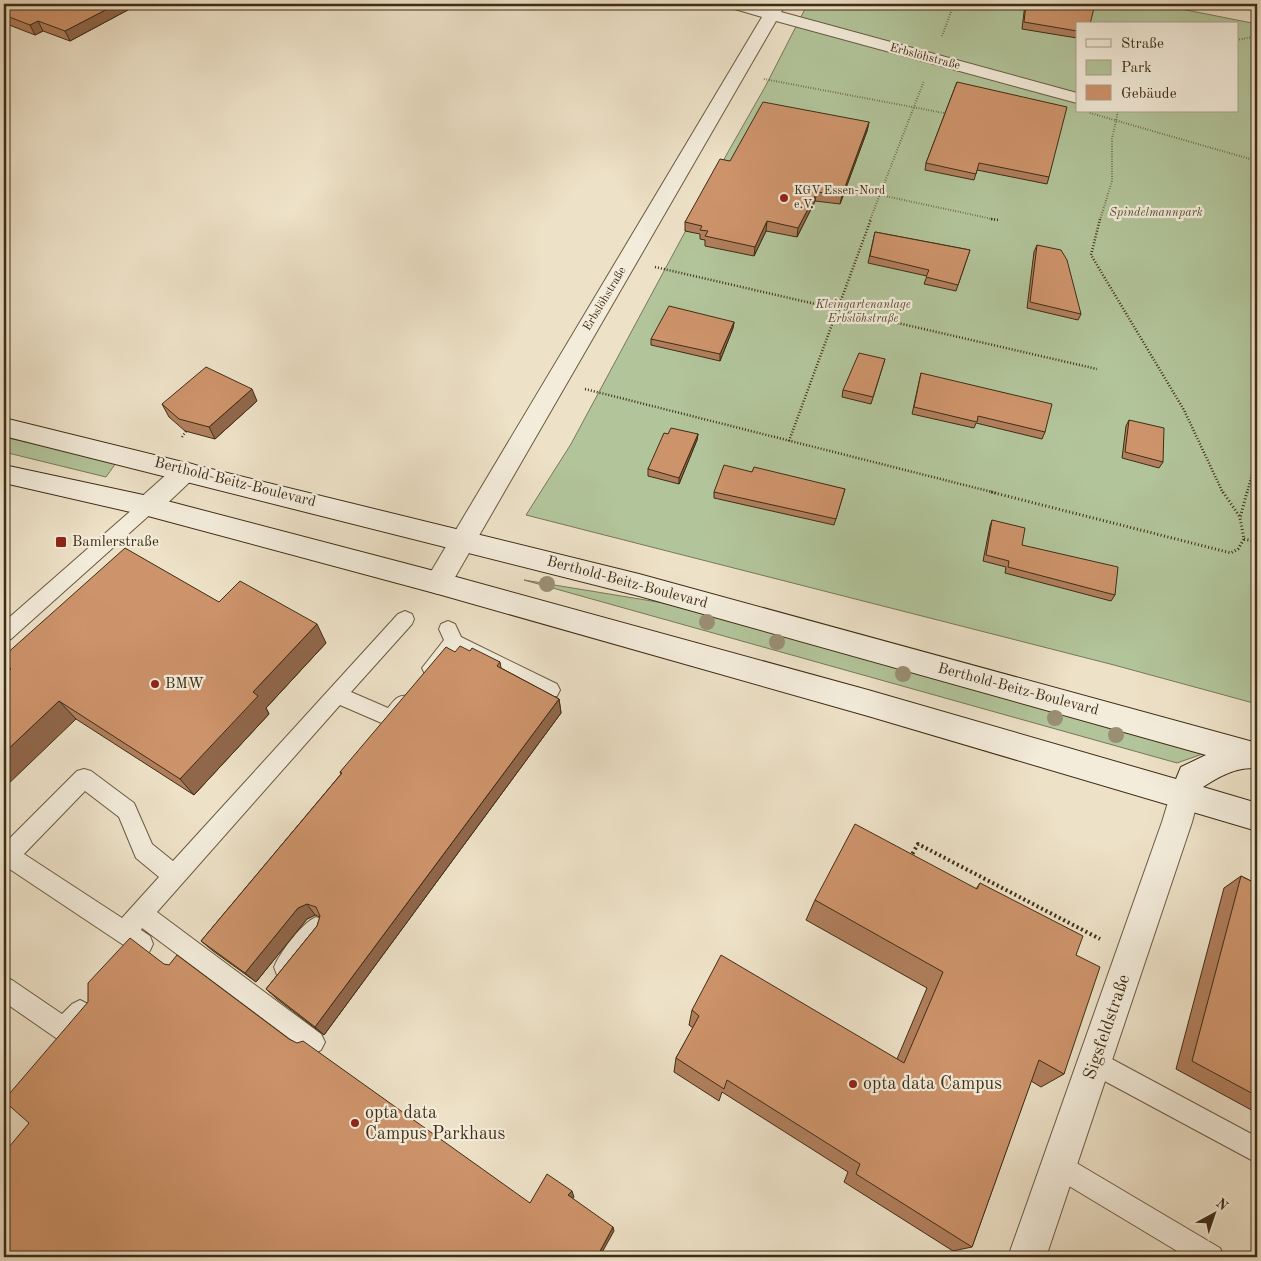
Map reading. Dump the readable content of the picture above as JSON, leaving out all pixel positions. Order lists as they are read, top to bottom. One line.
{"streets":{"main road":["Erbslöhstraße","Berthold-Beitz-Boulevard","Sigsfeldstraße"]},"crossings":[["Erbslöhstraße","Berthold-Beitz-Boulevard"],["Berthold-Beitz-Boulevard","Sigsfeldstraße"]],"parks":["Spindelmannpark","Kleingartenanlage Erbslöhstraße"],"places":{"other":["KGV Essen-Nord e.V.","BMW","opta data Campus","opta data Campus Parkhaus"],"transit":["Bamlerstraße"]},"legend":["Straße","Park","Gebäude"],"north":"top right"}
